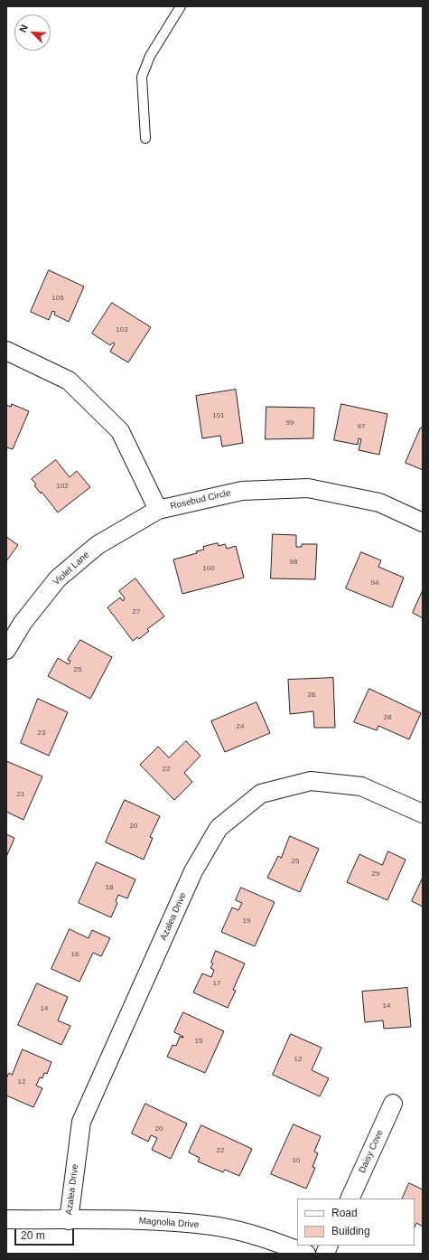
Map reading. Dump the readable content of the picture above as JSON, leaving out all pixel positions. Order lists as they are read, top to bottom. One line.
{"streets":{"street":["Rosebud Circle","Violet Lane","Azalea Drive","Daisy Cove","Magnolia Drive"]},"crossings":[["Rosebud Circle","Violet Lane"],["Azalea Drive","Magnolia Drive"]],"house_numbers":["105","103","101","99","97","102","98","100","94","27","25","26","28","24","23","22","21","20","25","29","18","19","16","17","14","14","15","12","12","20","22","10"],"legend":["Road","Building"],"scale_bar":"20 m","north":"top left"}
